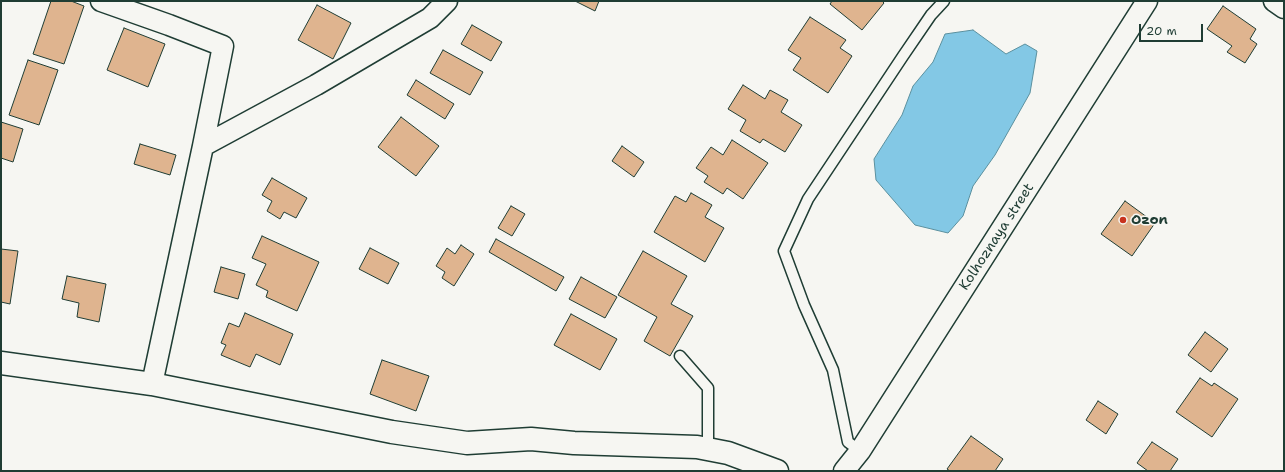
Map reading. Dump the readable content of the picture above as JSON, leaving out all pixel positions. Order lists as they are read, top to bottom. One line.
{"streets":{"street":["Kolhoznaya street"]},"places":["Ozon"],"scale_bar":"20 m"}
